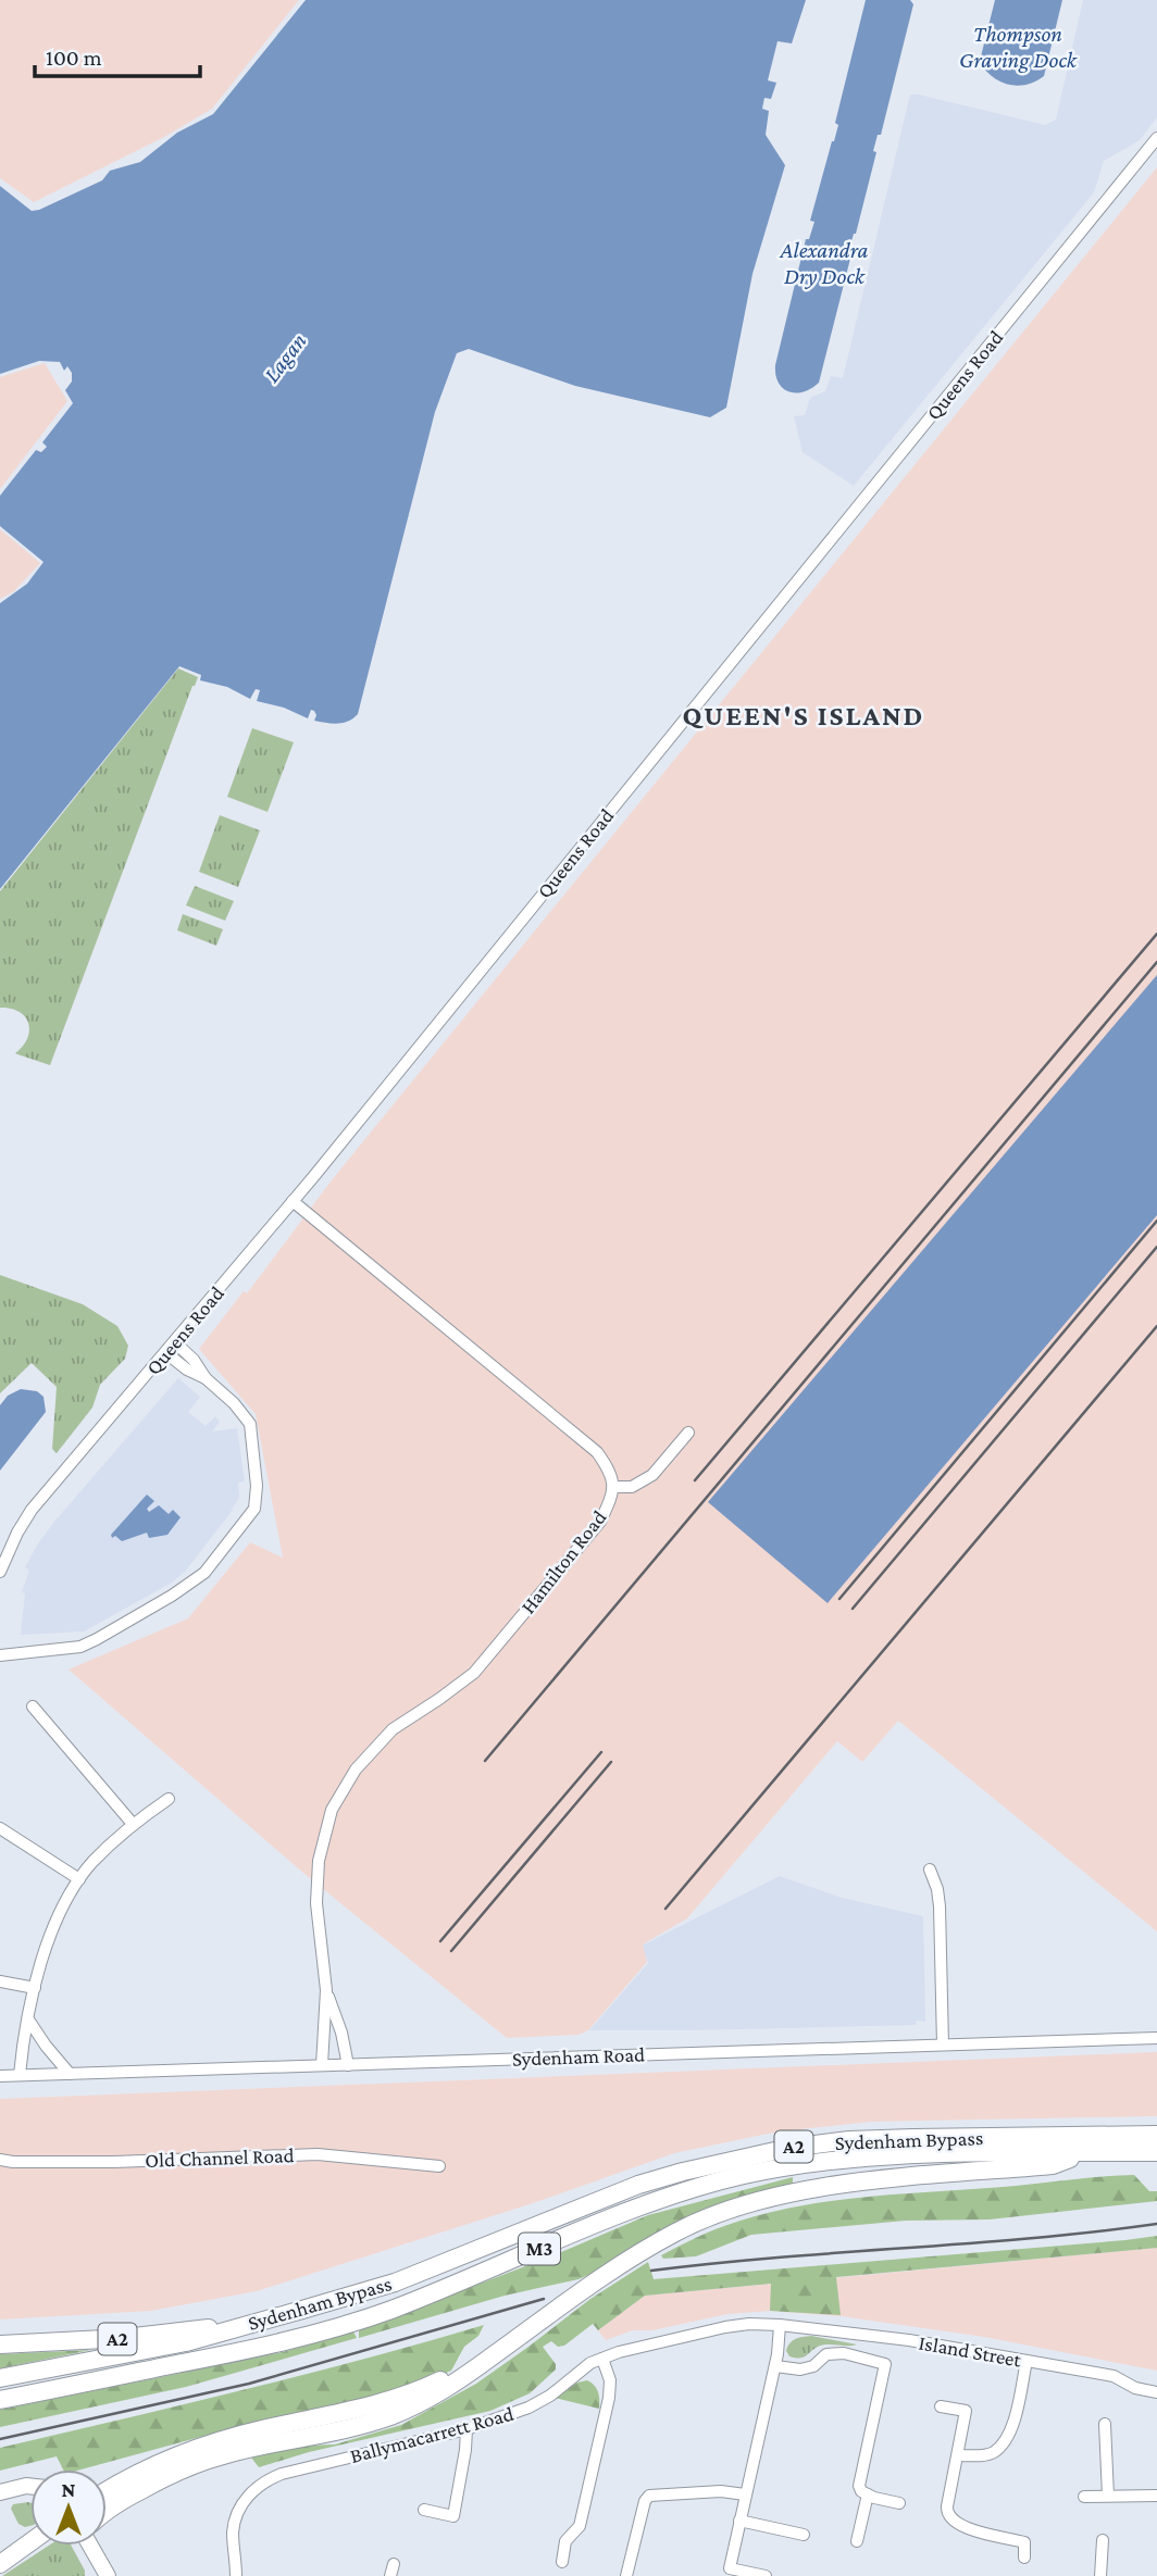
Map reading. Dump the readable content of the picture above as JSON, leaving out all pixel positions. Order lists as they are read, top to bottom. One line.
{"streets":{"highway":["Sydenham Bypass","A2","M3"],"street":["Queens Road","Hamilton Road","Sydenham Road","Old Channel Road","Island Street","Ballymacarrett Road"]},"crossings":[["Queens Road","Hamilton Road"],["Hamilton Road","Sydenham Road"],["Sydenham Bypass","A2"],["A2","M3"],["Island Street","Ballymacarrett Road"]],"districts":["QUEEN'S ISLAND"],"water":["Thompson Graving Dock","Alexandra Dry Dock","Lagan"],"scale_bar":"100 m","north":"top"}
